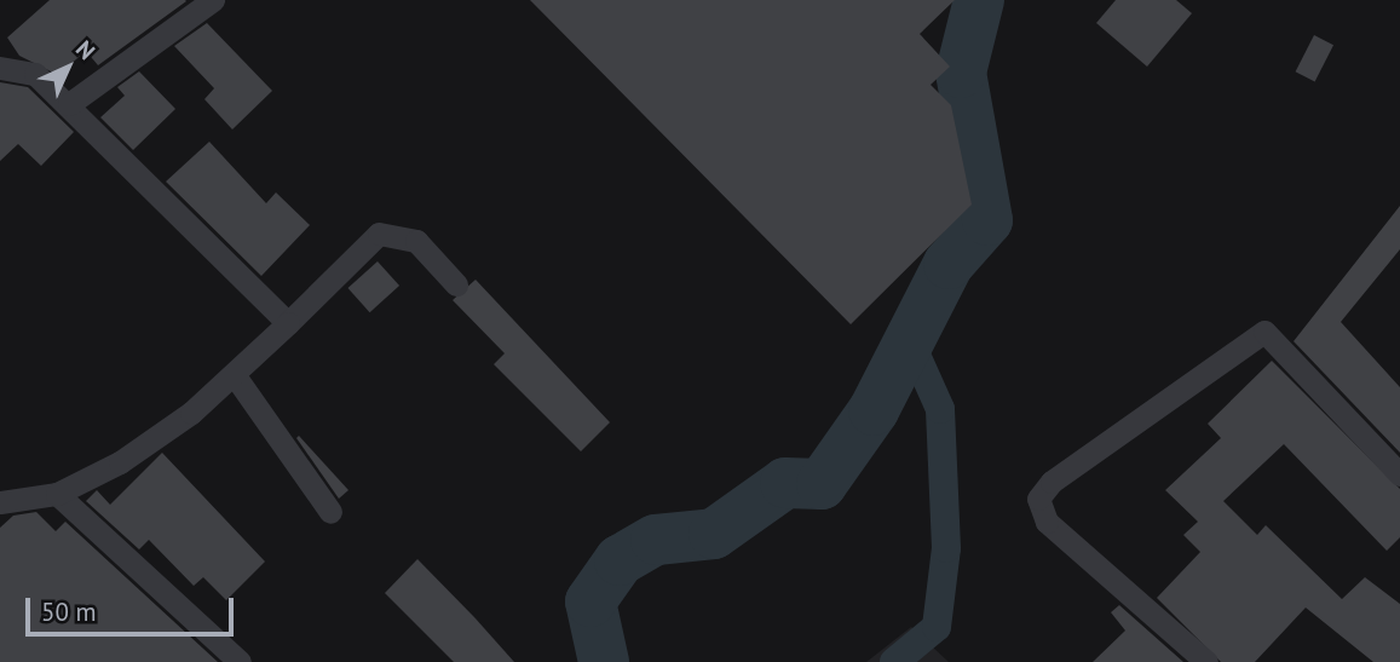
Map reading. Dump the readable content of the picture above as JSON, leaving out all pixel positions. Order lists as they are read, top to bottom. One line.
{"scale_bar":"50 m","north":"top right"}
